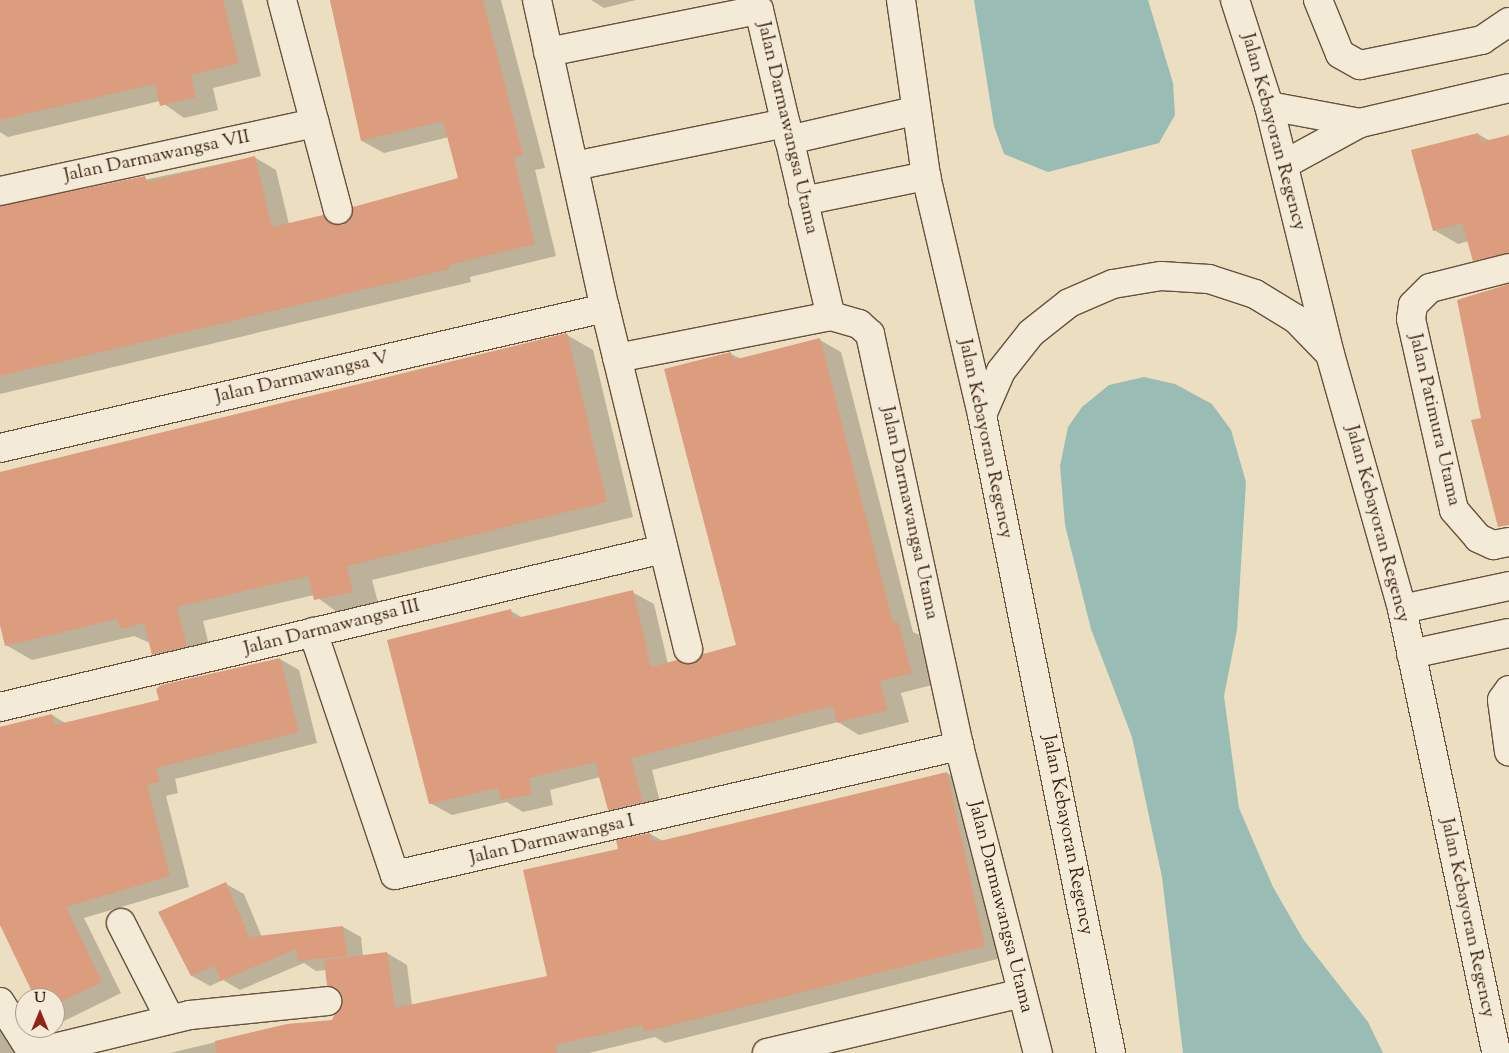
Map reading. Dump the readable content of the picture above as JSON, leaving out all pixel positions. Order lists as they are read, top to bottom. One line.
{"streets":{"street":["Jalan Darmawangsa Utama","Jalan Kebayoran Regency","Jalan Darmawangsa VII","Jalan Darmawangsa V","Jalan Patimura Utama","Jalan Darmawangsa III","Jalan Darmawangsa I"]},"crossings":[["Jalan Darmawangsa Utama","Jalan Darmawangsa I"],["Jalan Darmawangsa III","Jalan Darmawangsa I"]],"north":"top"}
